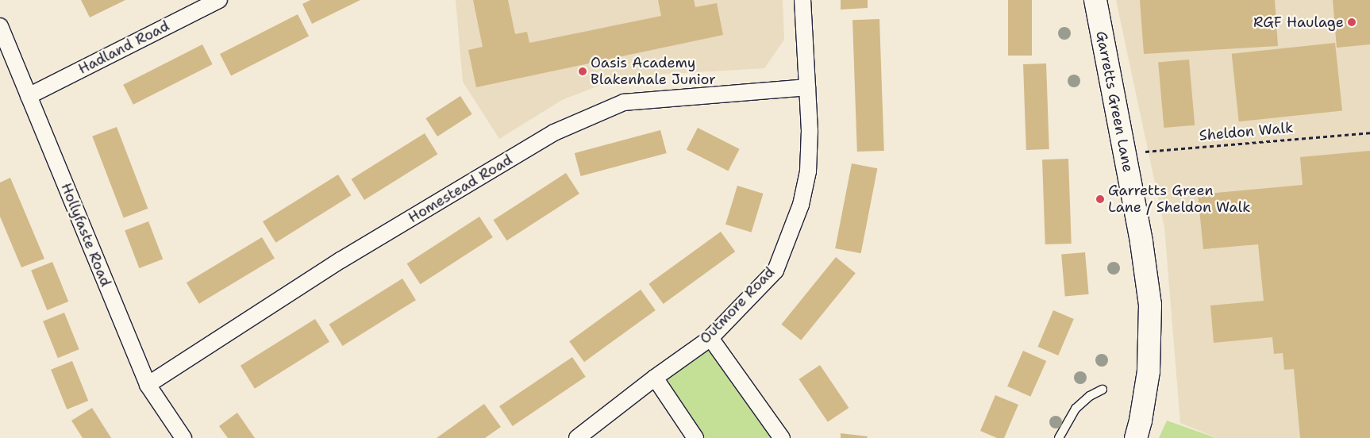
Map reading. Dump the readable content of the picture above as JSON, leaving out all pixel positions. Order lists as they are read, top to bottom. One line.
{"streets":{"street":["Hadland Road","Garretts Green Lane","Homestead Road","Hollyfaste Road","Outmore Road"],"path":["Sheldon Walk"]},"crossings":[["Hadland Road","Hollyfaste Road"],["Garretts Green Lane","Sheldon Walk"],["Homestead Road","Hollyfaste Road"],["Homestead Road","Outmore Road"]],"places":["RGF Haulage","Oasis Academy Blakenhale Junior","Garretts Green Lane / Sheldon Walk"]}
